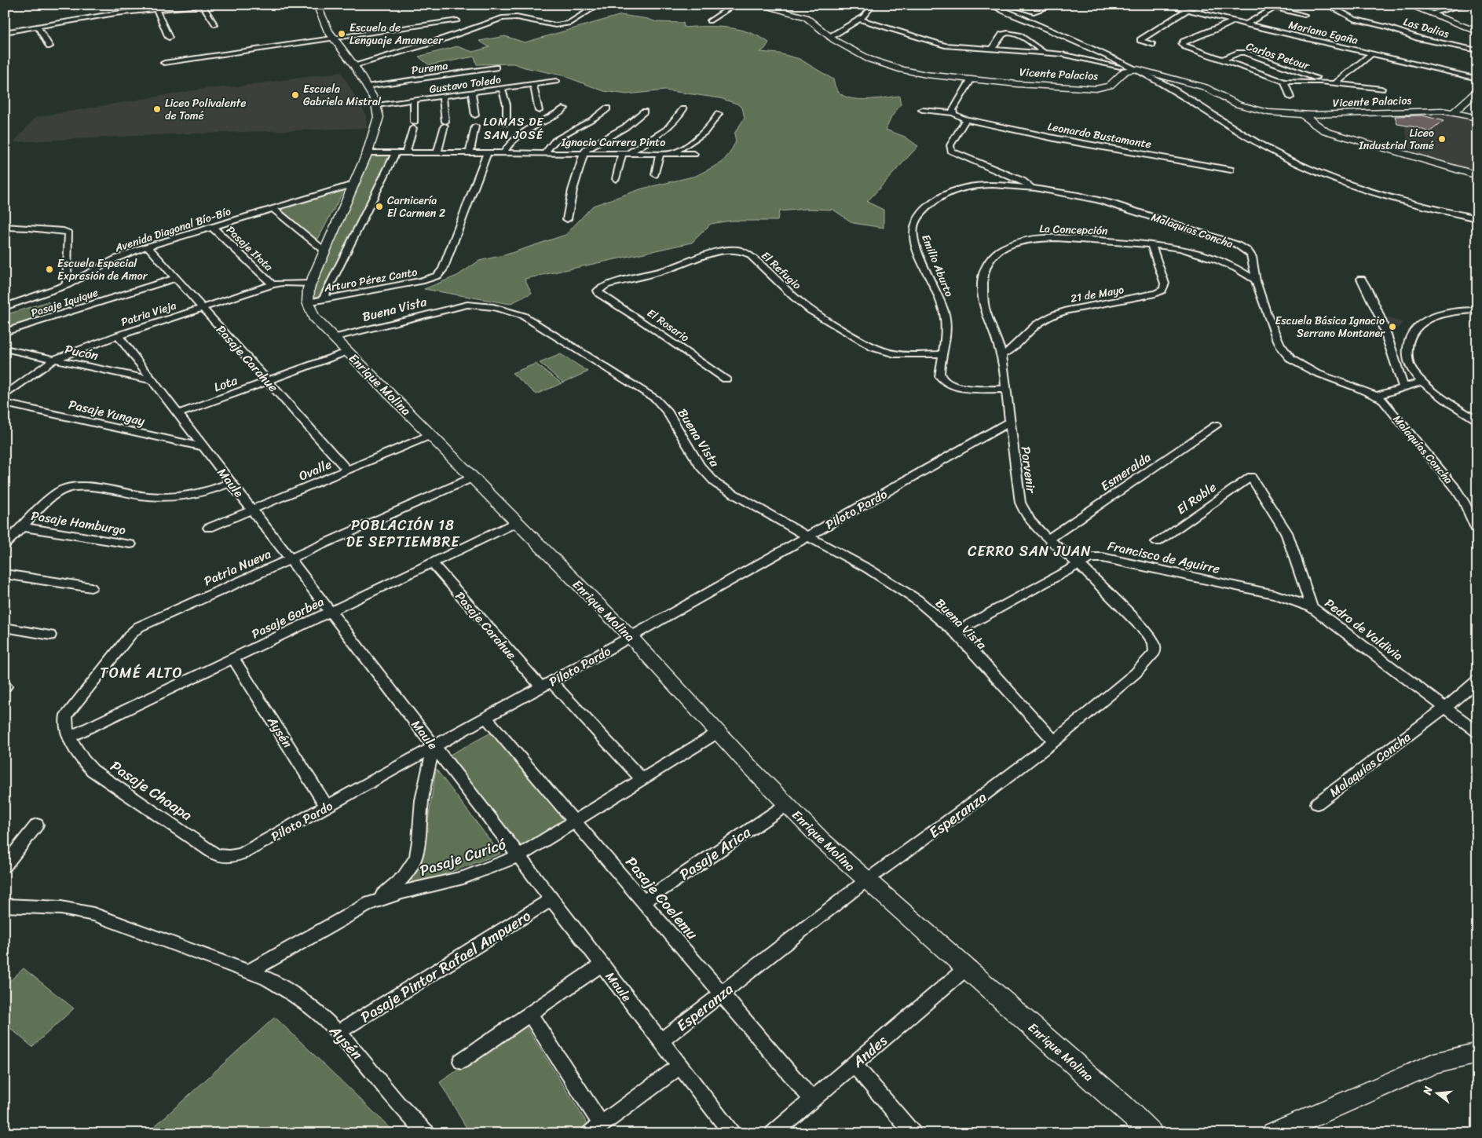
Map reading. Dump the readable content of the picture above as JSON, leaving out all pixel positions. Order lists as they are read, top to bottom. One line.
{"streets":{"main road":["Vicente Palacios","Enrique Molina"],"street":["Las Dalias","Mariano Egaña","Carlos Petour","Purema","Gustavo Toledo","Leonardo Bustamante","Ignacio Carrera Pinto","Avenida Diagonal Bío-Bío","La Concepción","Malaquías Concha","Pasaje Itata","Emilio Aburto","El Refugio","Arturo Pérez Canto","21 de Mayo","Pasaje Iquique","Buena Vista","Patria Vieja","El Rosario","Pucón","Pasaje Carahue","Lota","Pasaje Yungay","Ovalle","Porvenir","Esmeralda","Maule","El Roble","Piloto Pardo","Pasaje Hamburgo","Francisco de Aguirre","Patria Nueva","Pasaje Gorbea","Pedro de Valdivia","Aysén","Pasaje Choapa","Esperanza","Pasaje Arica","Pasaje Curicó","Pasaje Coelemu","Pasaje Pintor Rafael Ampuero","Andes"]},"crossings":[["Mariano Egaña","Carlos Petour"],["Leonardo Bustamante","Malaquías Concha"],["Avenida Diagonal Bío-Bío","Pasaje Itata"],["Avenida Diagonal Bío-Bío","Pasaje Carahue"],["La Concepción","Malaquías Concha"],["La Concepción","21 de Mayo"],["La Concepción","Porvenir"],["Malaquías Concha","Emilio Aburto"],["Malaquías Concha","Pedro de Valdivia"],["Pasaje Itata","Patria Vieja"],["Emilio Aburto","El Refugio"],["Emilio Aburto","Porvenir"],["El Refugio","El Rosario"],["Arturo Pérez Canto","Enrique Molina"],["21 de Mayo","Porvenir"],["Pasaje Iquique","Pasaje Carahue"],["Buena Vista","Enrique Molina"],["Buena Vista","Piloto Pardo"],["Buena Vista","Francisco de Aguirre"],["Buena Vista","Esperanza"],["Patria Vieja","Pucón"],["Patria Vieja","Pasaje Carahue"],["Patria Vieja","Maule"],["Pucón","Maule"],["Pasaje Carahue","Lota"],["Pasaje Carahue","Ovalle"],["Pasaje Carahue","Piloto Pardo"],["Pasaje Carahue","Pasaje Gorbea"],["Pasaje Carahue","Pasaje Curicó"],["Lota","Enrique Molina"],["Lota","Maule"],["Enrique Molina","Ovalle"],["Enrique Molina","Piloto Pardo"],["Enrique Molina","Patria Nueva"],["Enrique Molina","Pasaje Gorbea"],["Enrique Molina","Esperanza"],["Enrique Molina","Pasaje Arica"],["Enrique Molina","Pasaje Curicó"],["Enrique Molina","Andes"],["Pasaje Yungay","Maule"],["Ovalle","Maule"],["Porvenir","Esmeralda"],["Porvenir","Piloto Pardo"],["Porvenir","Francisco de Aguirre"],["Porvenir","Esperanza"],["Maule","Piloto Pardo"],["Maule","Patria Nueva"],["Maule","Pasaje Gorbea"],["Maule","Esperanza"],["Maule","Pasaje Curicó"],["Maule","Pasaje Pintor Rafael Ampuero"],["El Roble","Pedro de Valdivia"],["Piloto Pardo","Aysén"],["Piloto Pardo","Pasaje Choapa"],["Piloto Pardo","Pasaje Coelemu"],["Francisco de Aguirre","Pedro de Valdivia"],["Francisco de Aguirre","Esperanza"],["Patria Nueva","Pasaje Gorbea"],["Patria Nueva","Pasaje Choapa"],["Pasaje Gorbea","Aysén"],["Pasaje Gorbea","Pasaje Choapa"],["Aysén","Pasaje Curicó"],["Aysén","Pasaje Pintor Rafael Ampuero"],["Esperanza","Pasaje Coelemu"],["Pasaje Arica","Pasaje Coelemu"],["Pasaje Curicó","Pasaje Coelemu"],["Pasaje Coelemu","Andes"]],"districts":["LOMAS DE SAN JOSÉ","POBLACIÓN 18 DE SEPTIEMBRE","CERRO SAN JUAN","TOMÉ ALTO"],"places":["Escuela de Lenguaje Amanecer","Escuela Gabriela Mistral","Liceo Polivalente de Tomé","Liceo Industrial Tomé","Carnicería El Carmen 2","Escuela Especial Expresión de Amor","Escuela Básica Ignacio Serrano Montaner"],"north":"left"}
